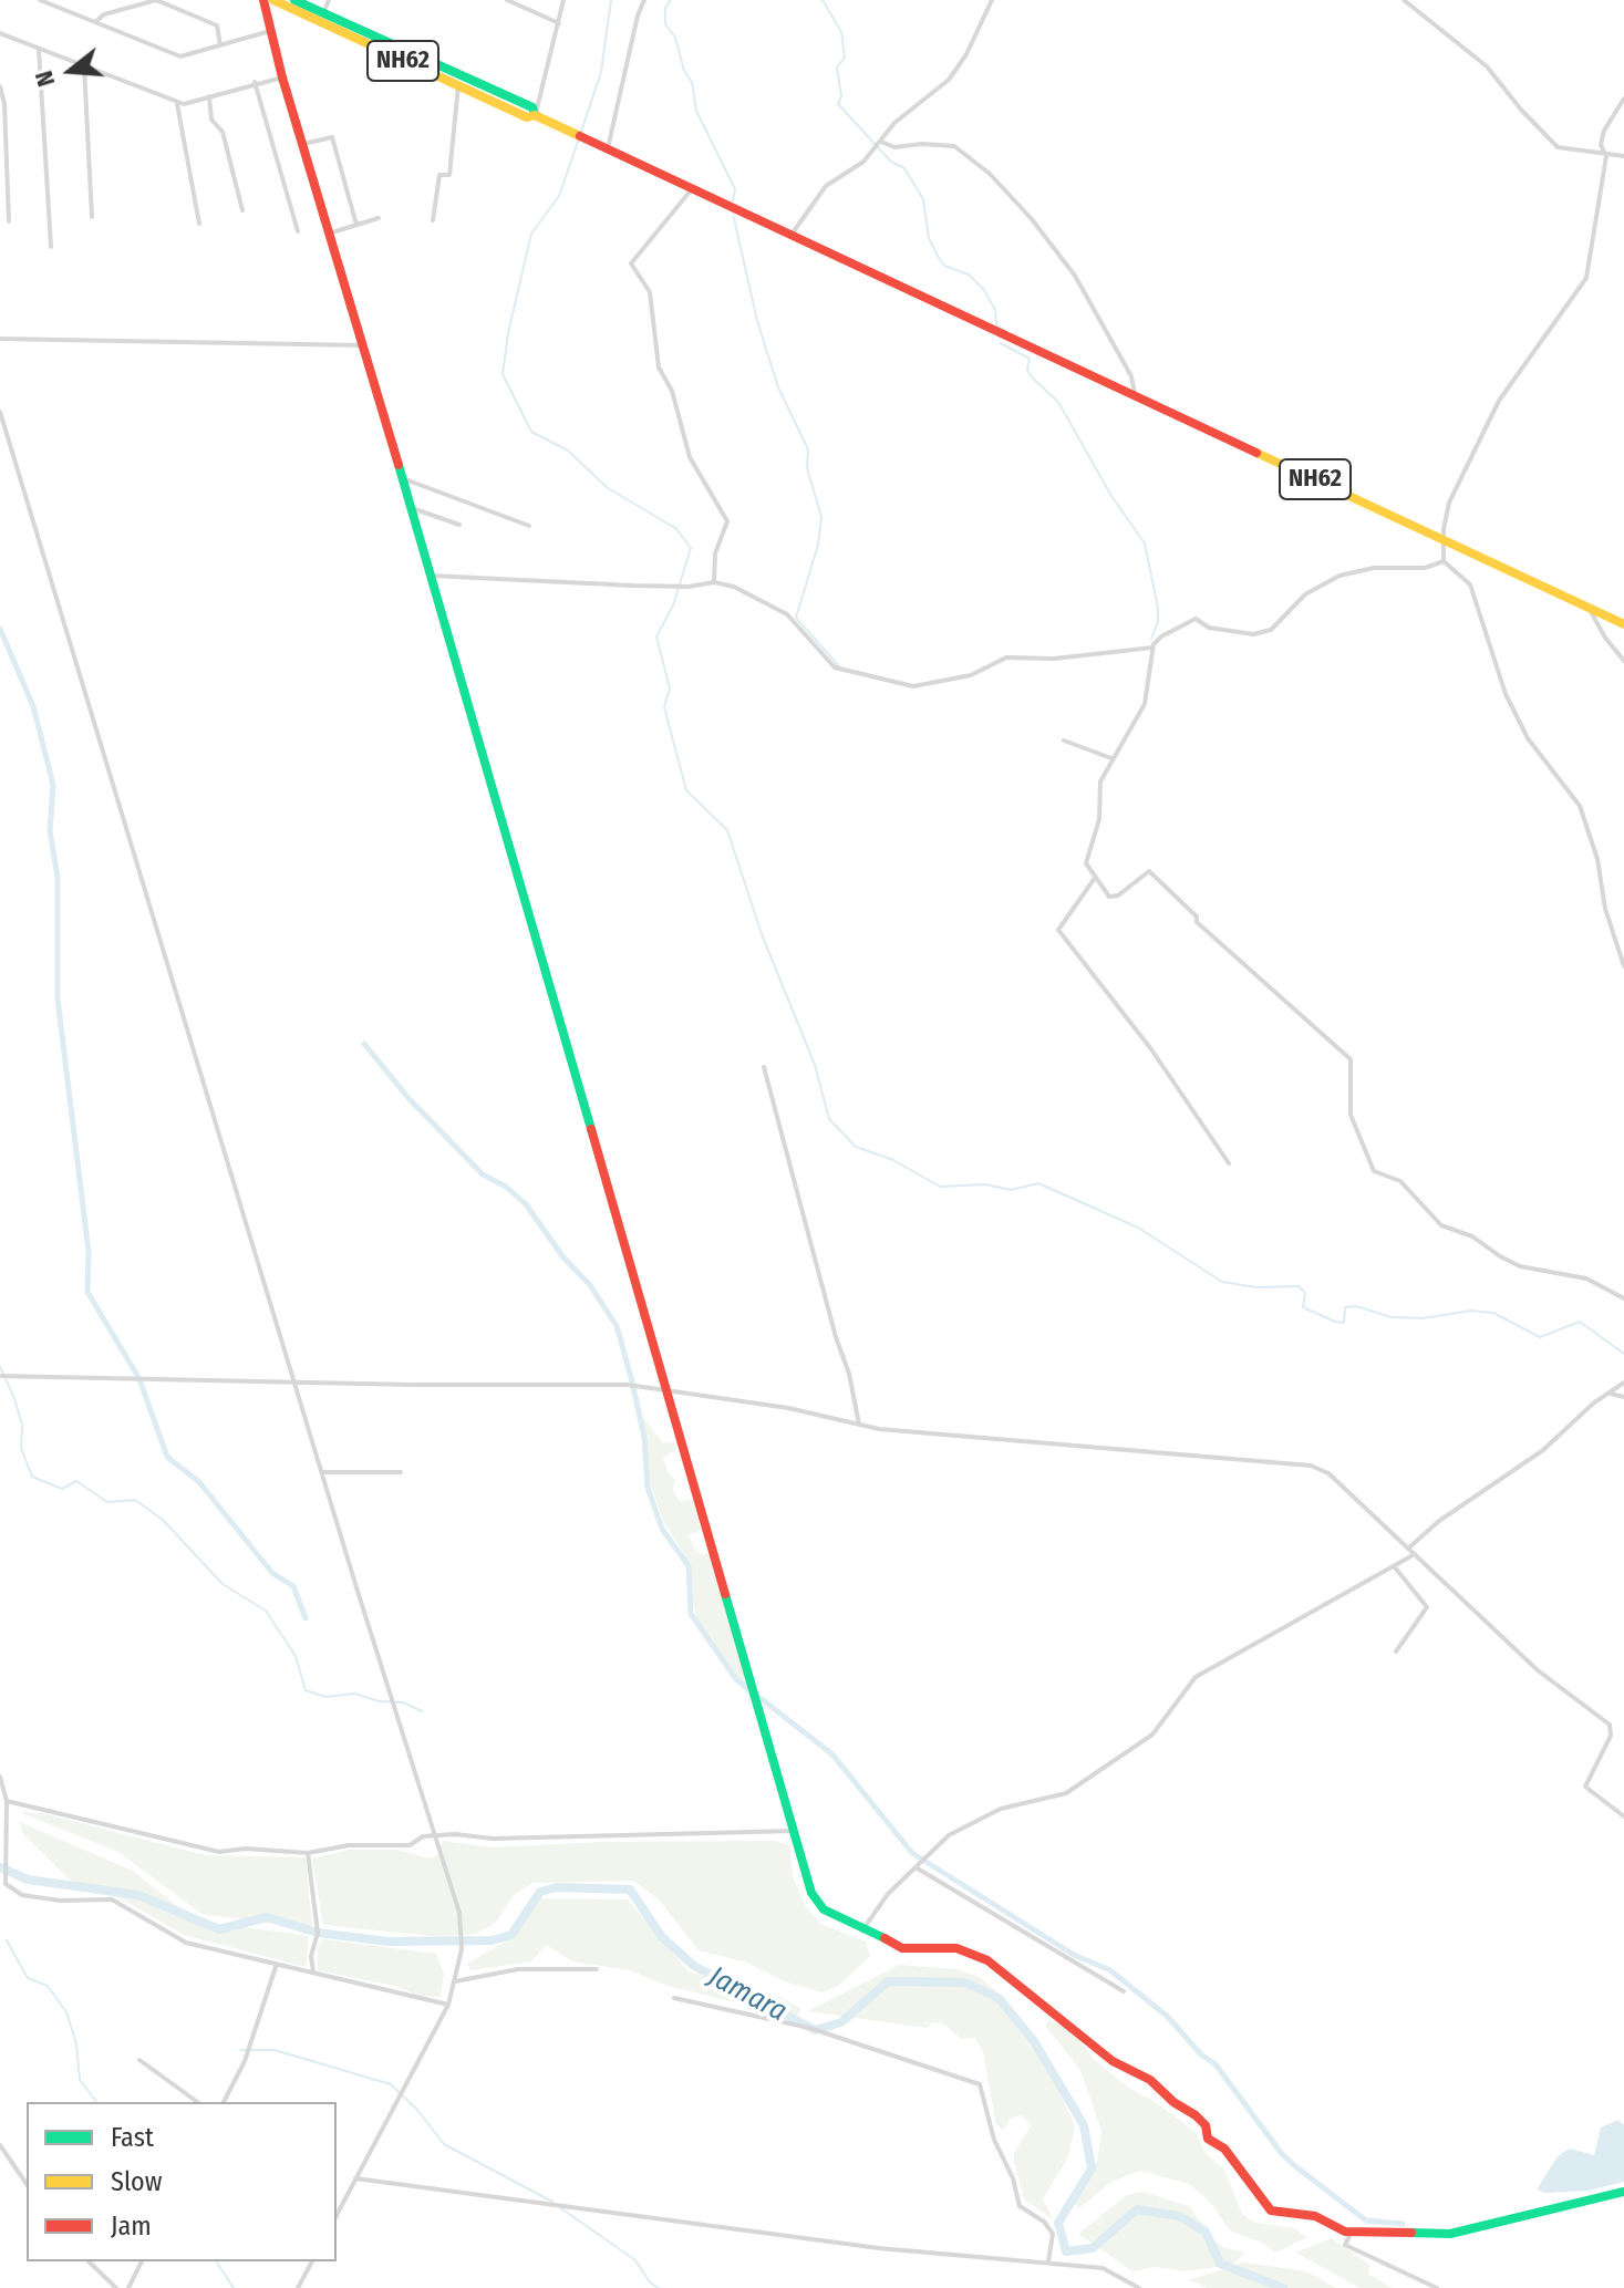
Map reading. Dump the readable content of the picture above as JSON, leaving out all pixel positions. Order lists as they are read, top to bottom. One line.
{"streets":{"street":["NH62"]},"water":["Jamara"],"legend":["Fast","Slow","Jam"],"north":"left"}
